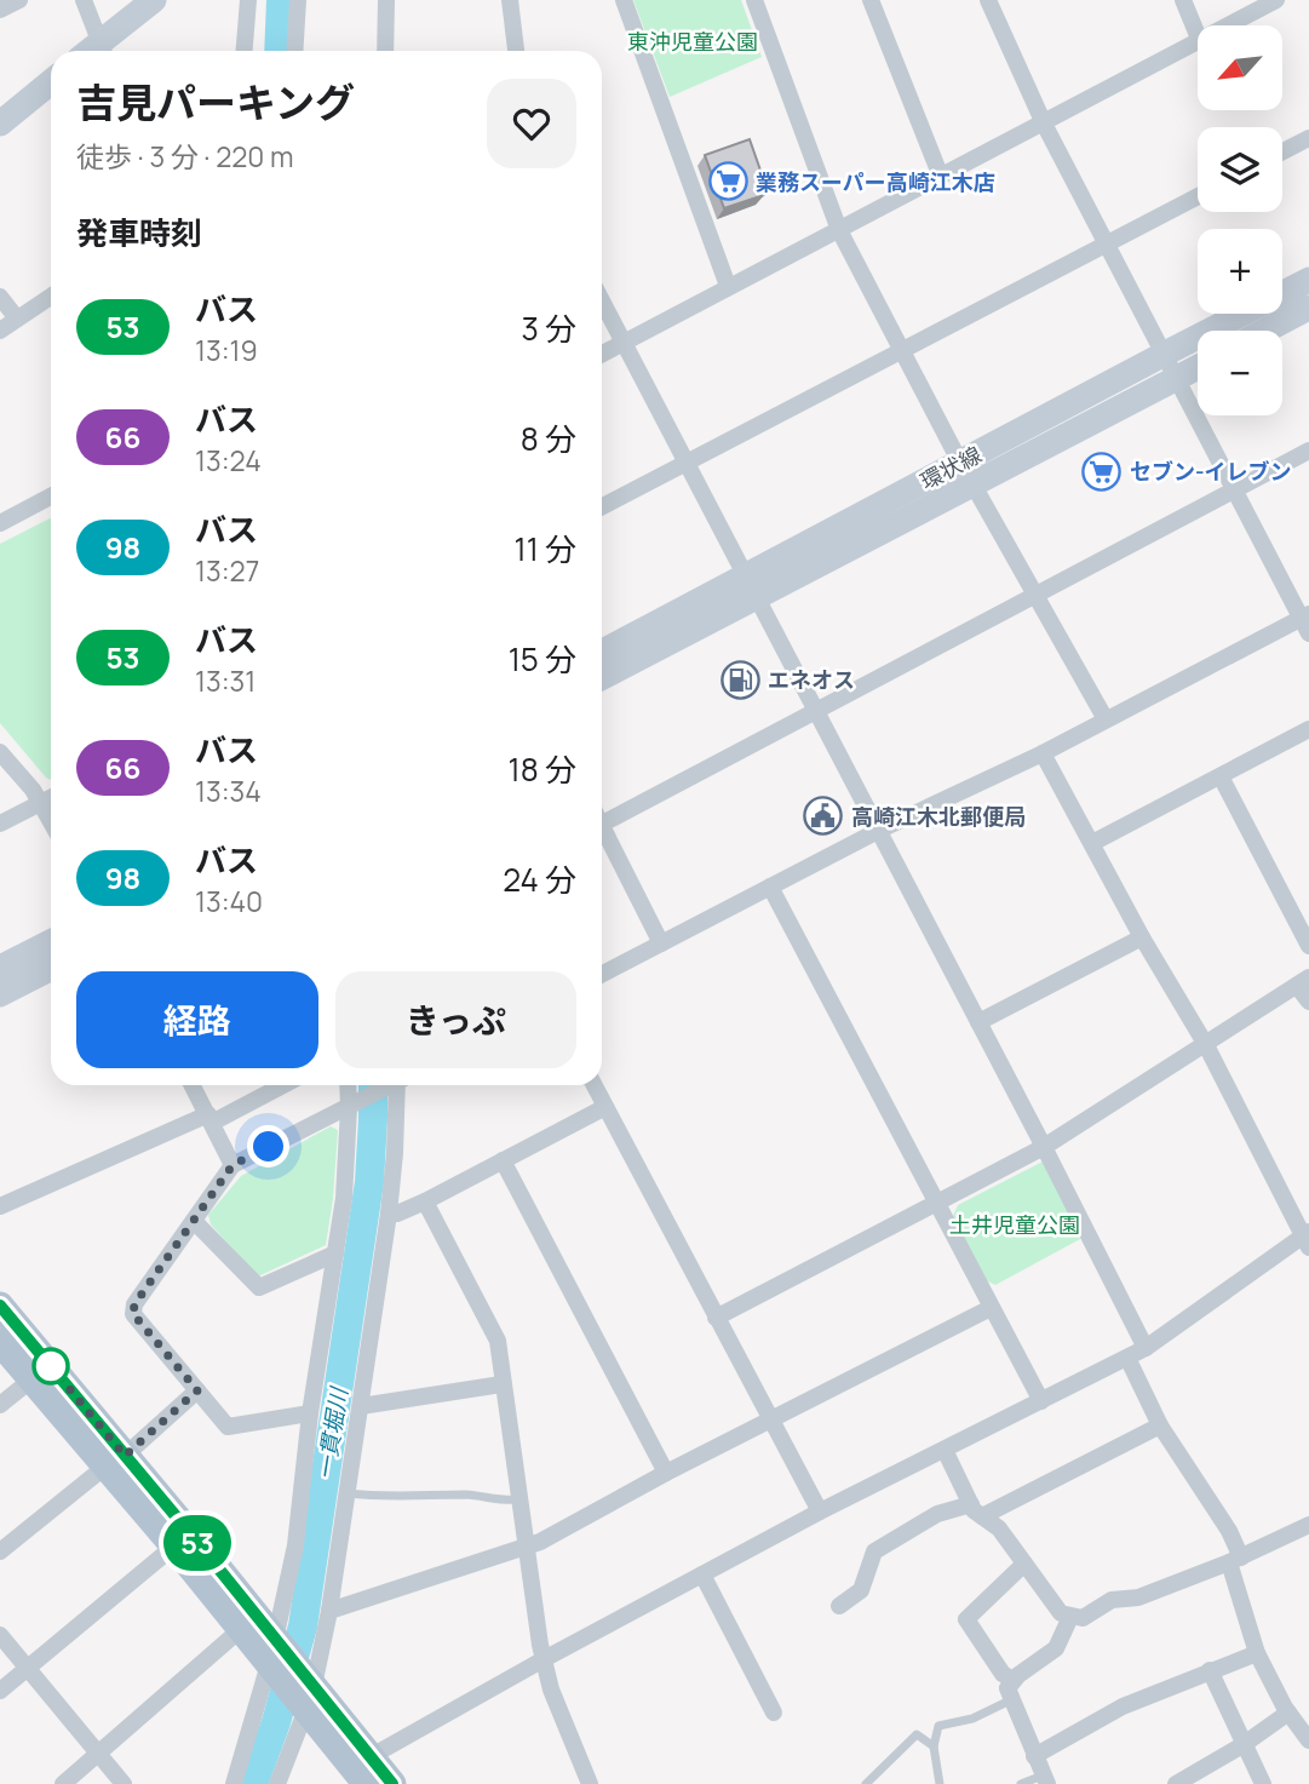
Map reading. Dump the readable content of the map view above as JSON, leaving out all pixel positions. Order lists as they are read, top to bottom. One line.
{"streets":{"street":["環状線"]},"water":["一貫堀川"],"parks":["東沖児童公園","土井児童公園"],"places":{"supermarket":["業務スーパー高崎江木店","セブン-イレブン"],"fuel station":["エネオス"],"public building":["高崎江木北郵便局"]},"lines":["bus line 53"],"north":"bottom left","page":{"on_map":"53","map_buttons":["+","−"],"heading":[["吉見パーキング","徒歩 · 3 分 · 220 m"],"発車時刻"],"list":[{"mark":"53","name":"バス","note":"13:19","value":"3 分"},{"mark":"66","name":"バス","note":"13:24","value":"8 分"},{"mark":"98","name":"バス","note":"13:27","value":"11 分"},{"mark":"53","name":"バス","note":"13:31","value":"15 分"},{"mark":"66","name":"バス","note":"13:34","value":"18 分"},{"mark":"98","name":"バス","note":"13:40","value":"24 分"}],"buttons":["経路","きっぷ"]}}
